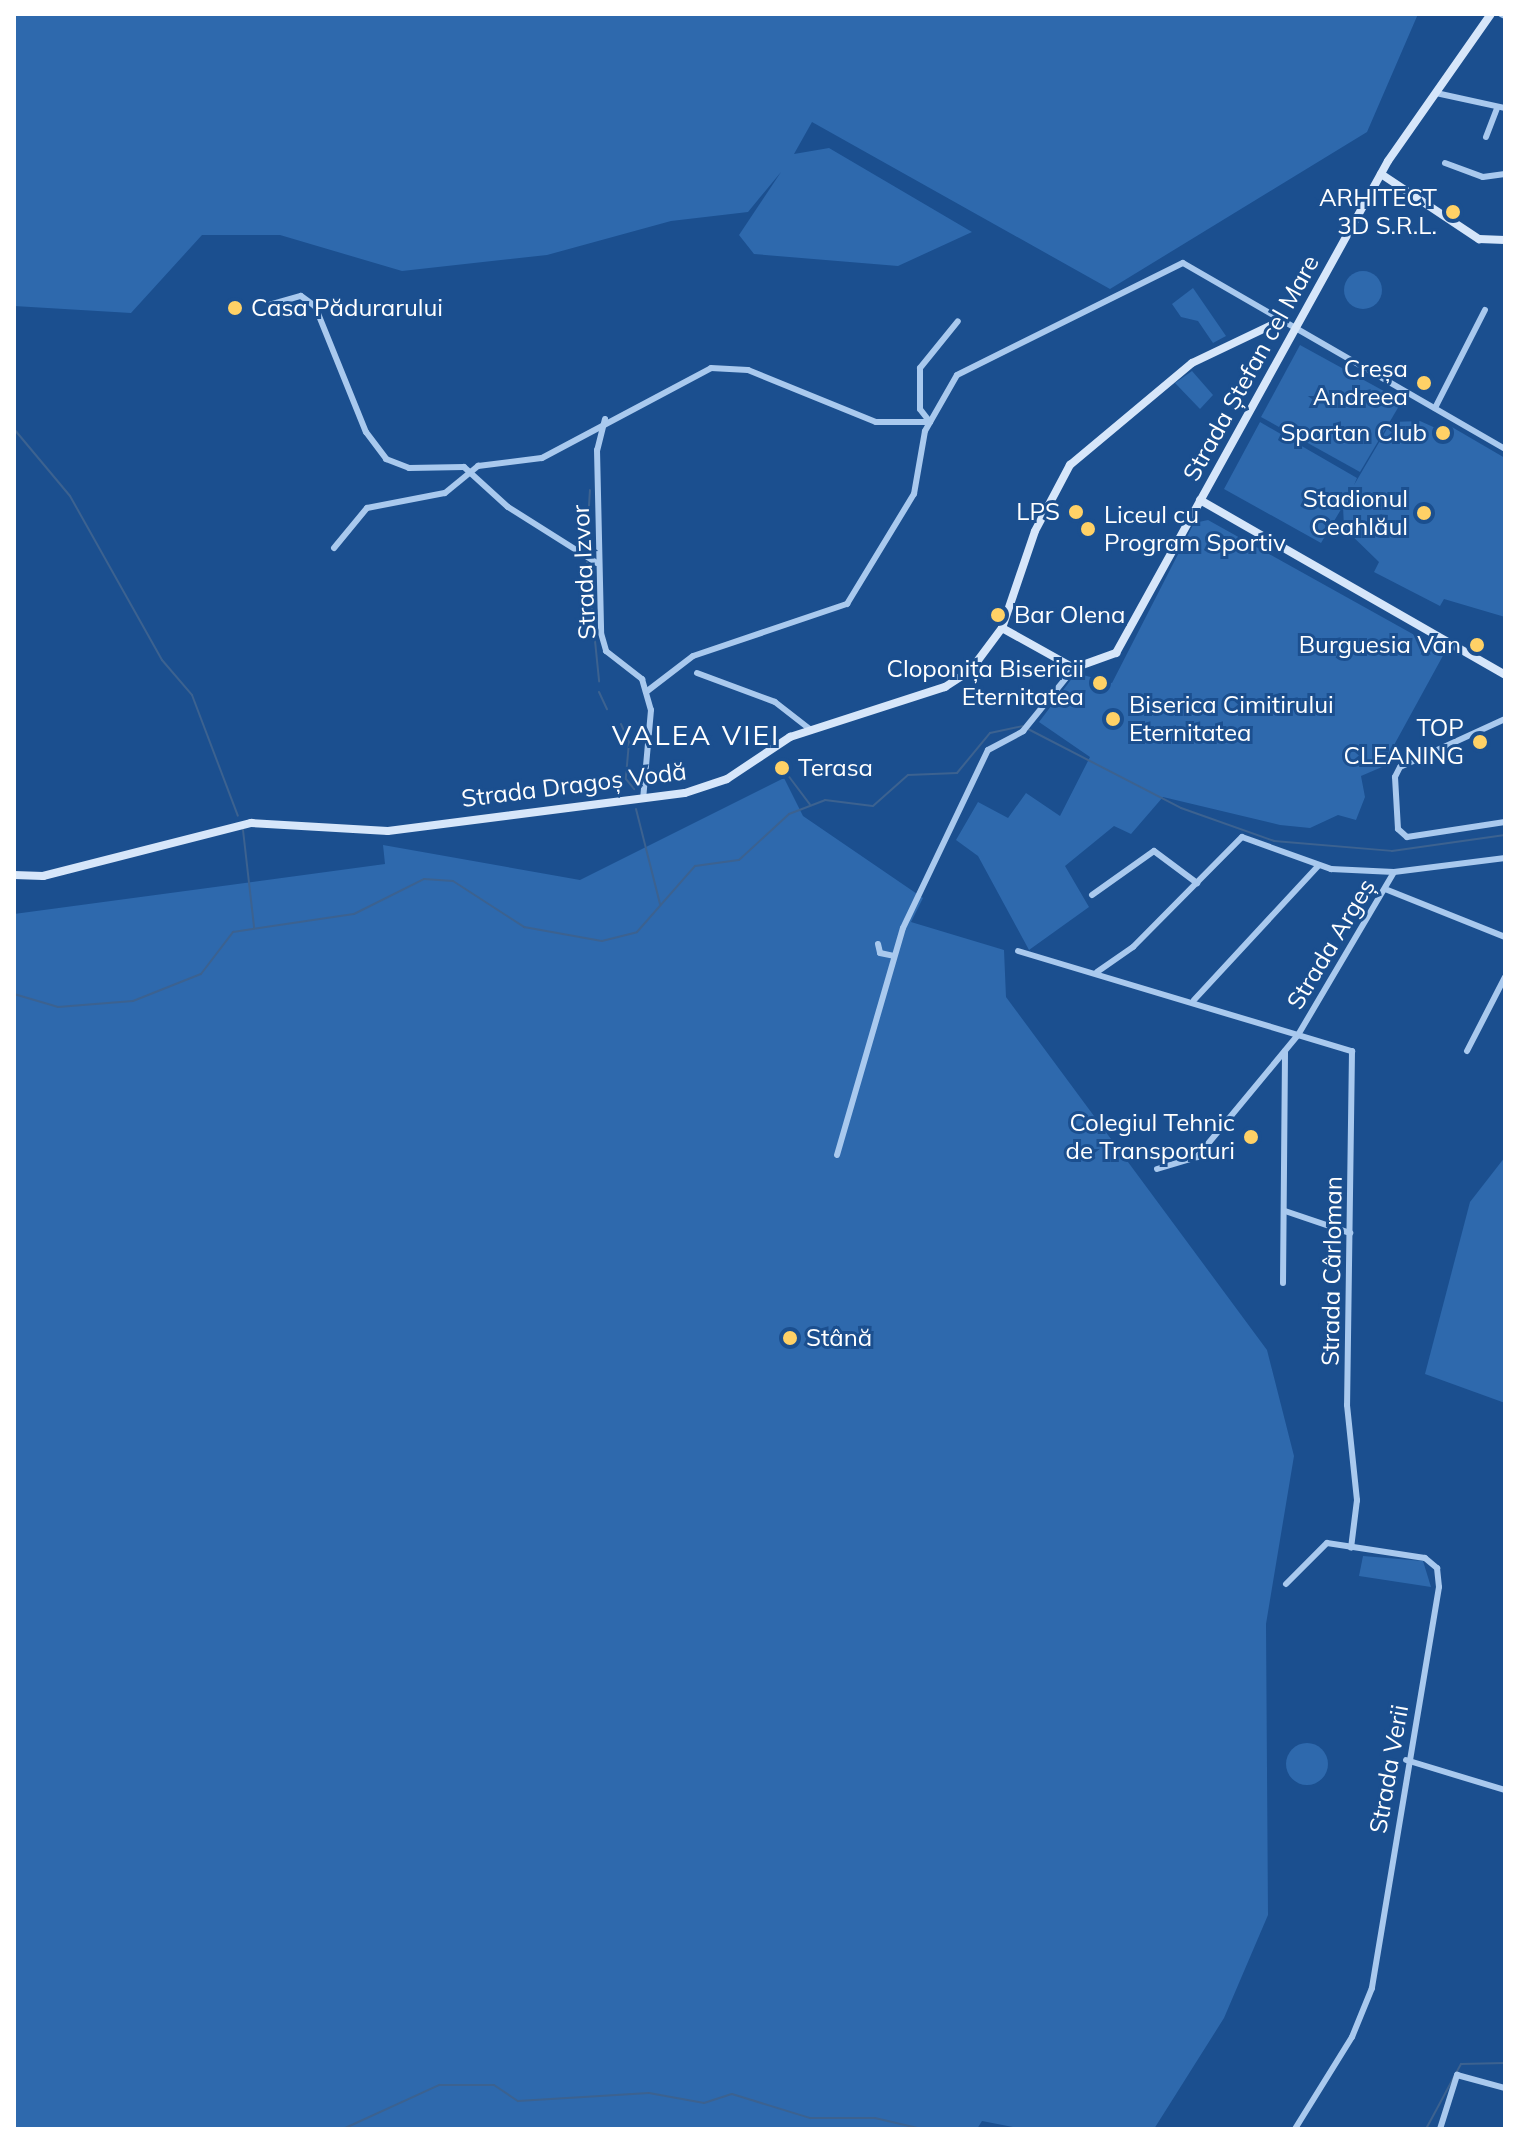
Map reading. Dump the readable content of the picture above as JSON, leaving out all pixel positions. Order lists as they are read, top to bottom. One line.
{"streets":{"street":["Strada Ștefan cel Mare","Strada Izvor","Strada Dragoș Vodă","Strada Argeș","Strada Cârloman","Strada Verii"]},"crossings":[["Strada Izvor","Strada Dragoș Vodă"],["Strada Argeș","Strada Cârloman"],["Strada Cârloman","Strada Verii"]],"districts":["VALEA VIEI"],"places":["ARHITECT 3D S.R.L.","Casa Pădurarului","Creșa Andreea","Spartan Club","LPS","Stadionul Ceahlăul","Liceul cu Program Sportiv","Bar Olena","Burguesia Van","Cloponița Bisericii Eternitatea","Biserica Cimitirului Eternitatea","TOP CLEANING","Terasa","Colegiul Tehnic de Transporturi","Stână"]}
